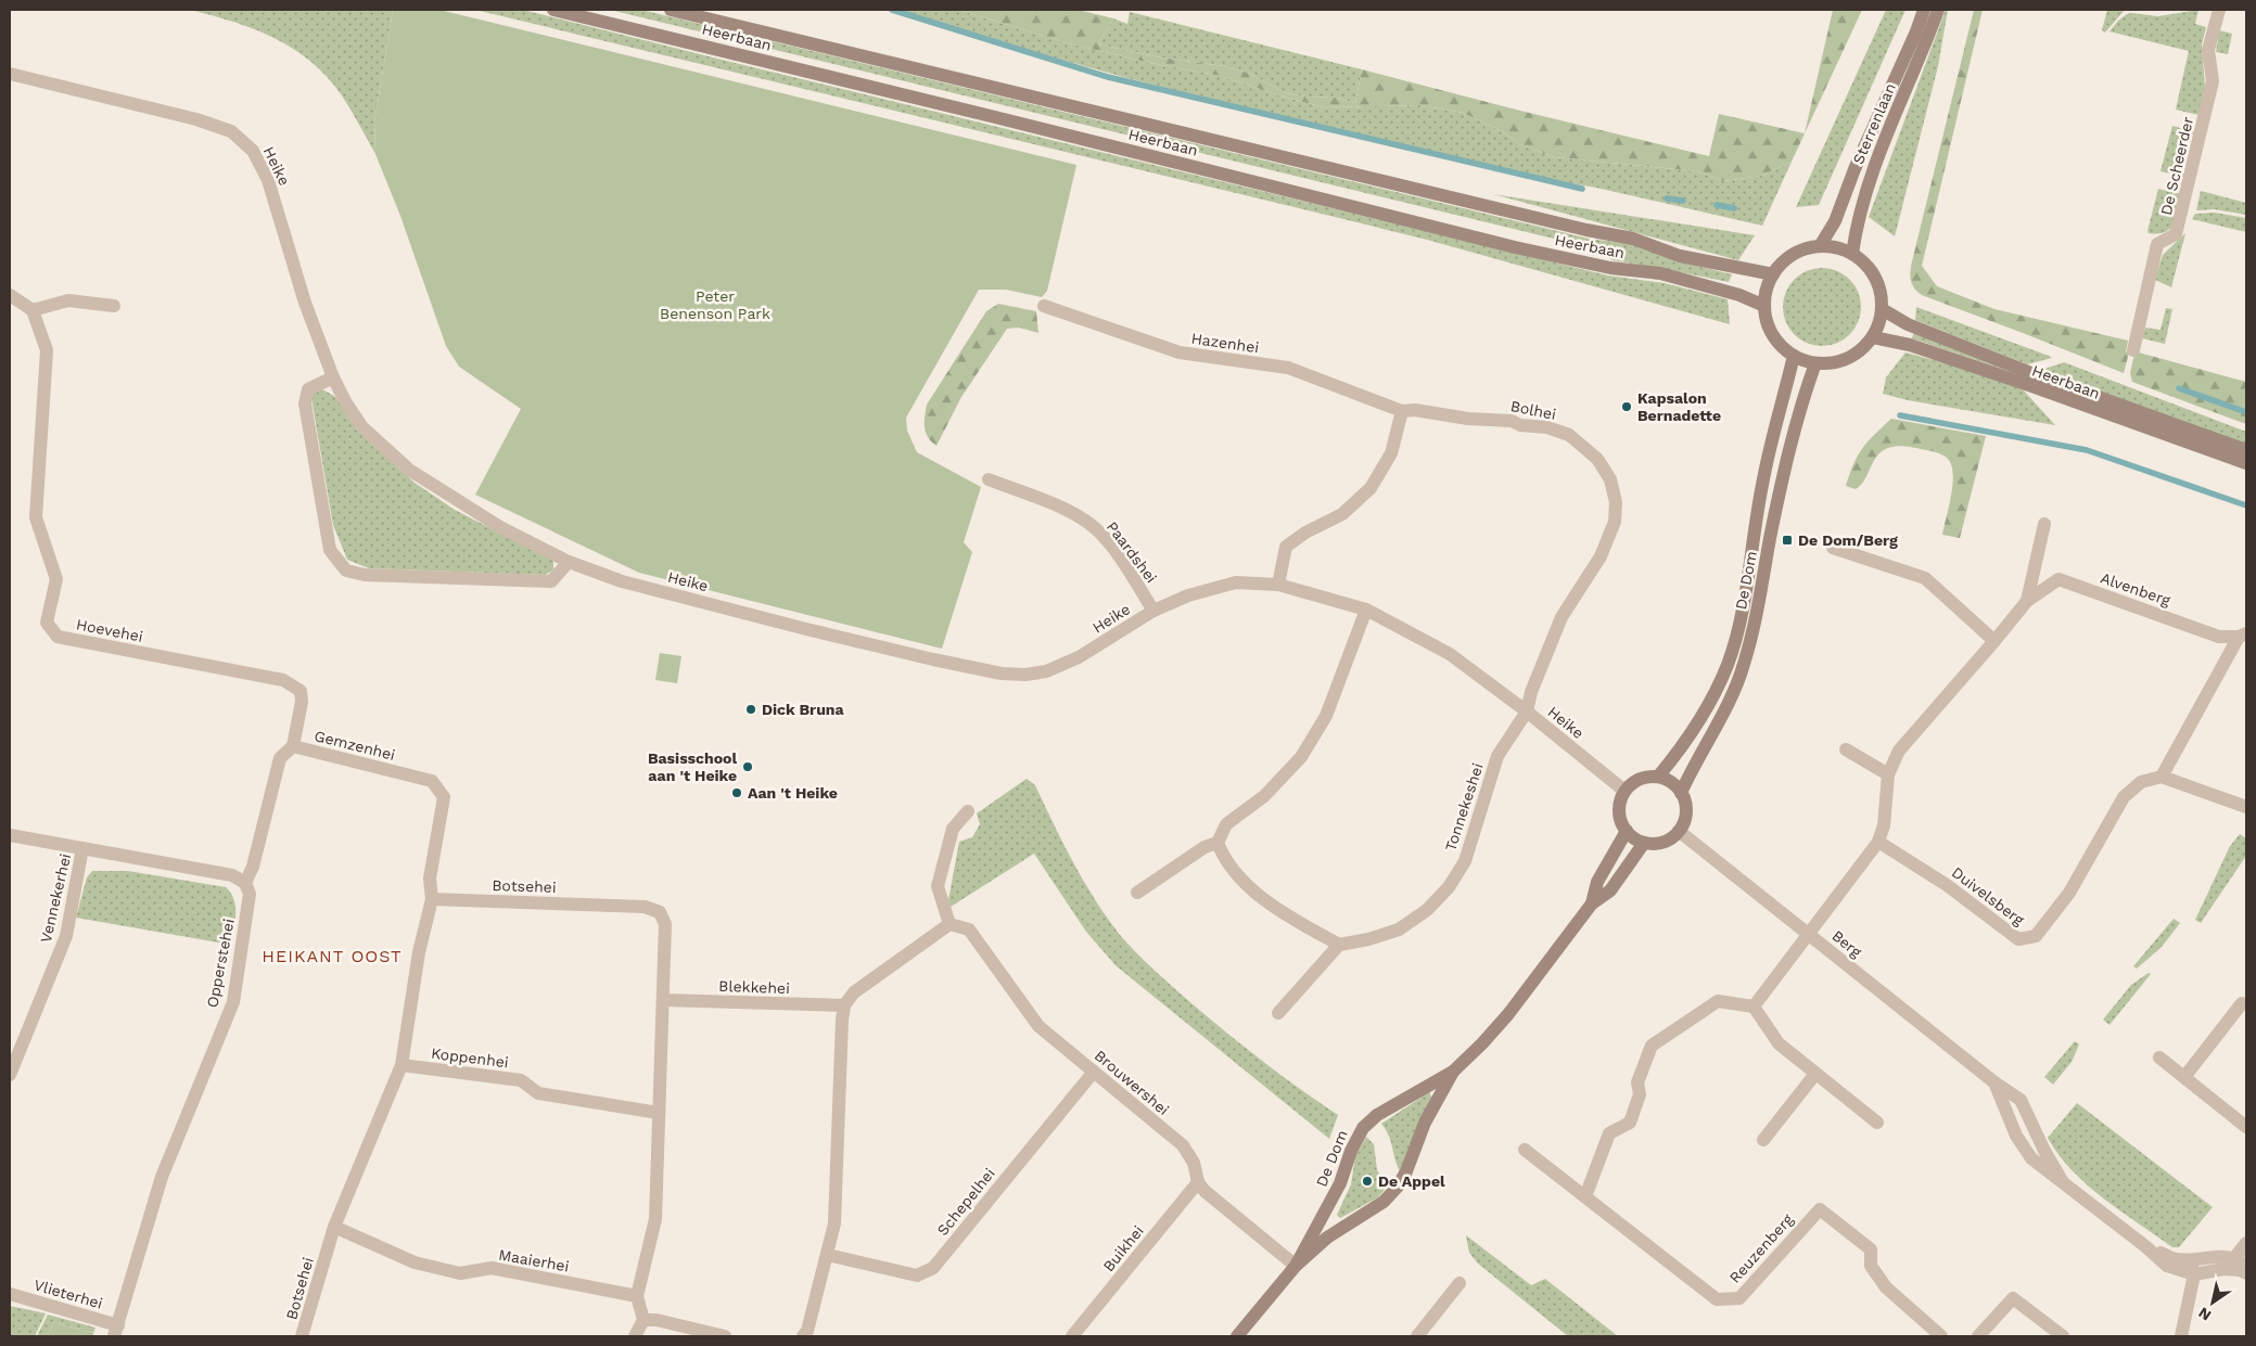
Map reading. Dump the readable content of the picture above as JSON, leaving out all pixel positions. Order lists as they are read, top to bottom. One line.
{"streets":{"main road":["Heerbaan","Sterrenlaan","De Dom"],"street":["Heike","De Scheerder","Hazenhei","Bolhei","Paardshei","Alvenberg","Hoevehei","Gemzenhei","Tonnekeshei","Botsehei","Duivelsberg","Vennekerhei","Berg","Opperstehei","Blekkehei","Koppenhei","Brouwershei","Schepelhei","Buikhei","Reuzenberg","Maaierhei","Vlieterhei"]},"crossings":[["Heerbaan","Sterrenlaan"],["Heerbaan","De Dom"],["Sterrenlaan","De Dom"],["Heike","Bolhei"],["Heike","Paardshei"],["Heike","De Dom"],["Heike","Tonnekeshei"],["Heike","Berg"],["Hazenhei","Bolhei"],["Bolhei","Tonnekeshei"],["De Dom","Berg"],["De Dom","Brouwershei"],["Alvenberg","Duivelsberg"],["Hoevehei","Gemzenhei"],["Gemzenhei","Botsehei"],["Gemzenhei","Opperstehei"],["Botsehei","Blekkehei"],["Botsehei","Koppenhei"],["Botsehei","Maaierhei"],["Opperstehei","Vlieterhei"],["Brouwershei","Schepelhei"],["Brouwershei","Buikhei"]],"districts":["HEIKANT OOST"],"parks":["Peter Benenson Park"],"places":{"other":["Kapsalon Bernadette","Dick Bruna","Basisschool aan 't Heike","Aan 't Heike","De Appel"],"transit":["De Dom/Berg"]},"north":"bottom left"}
